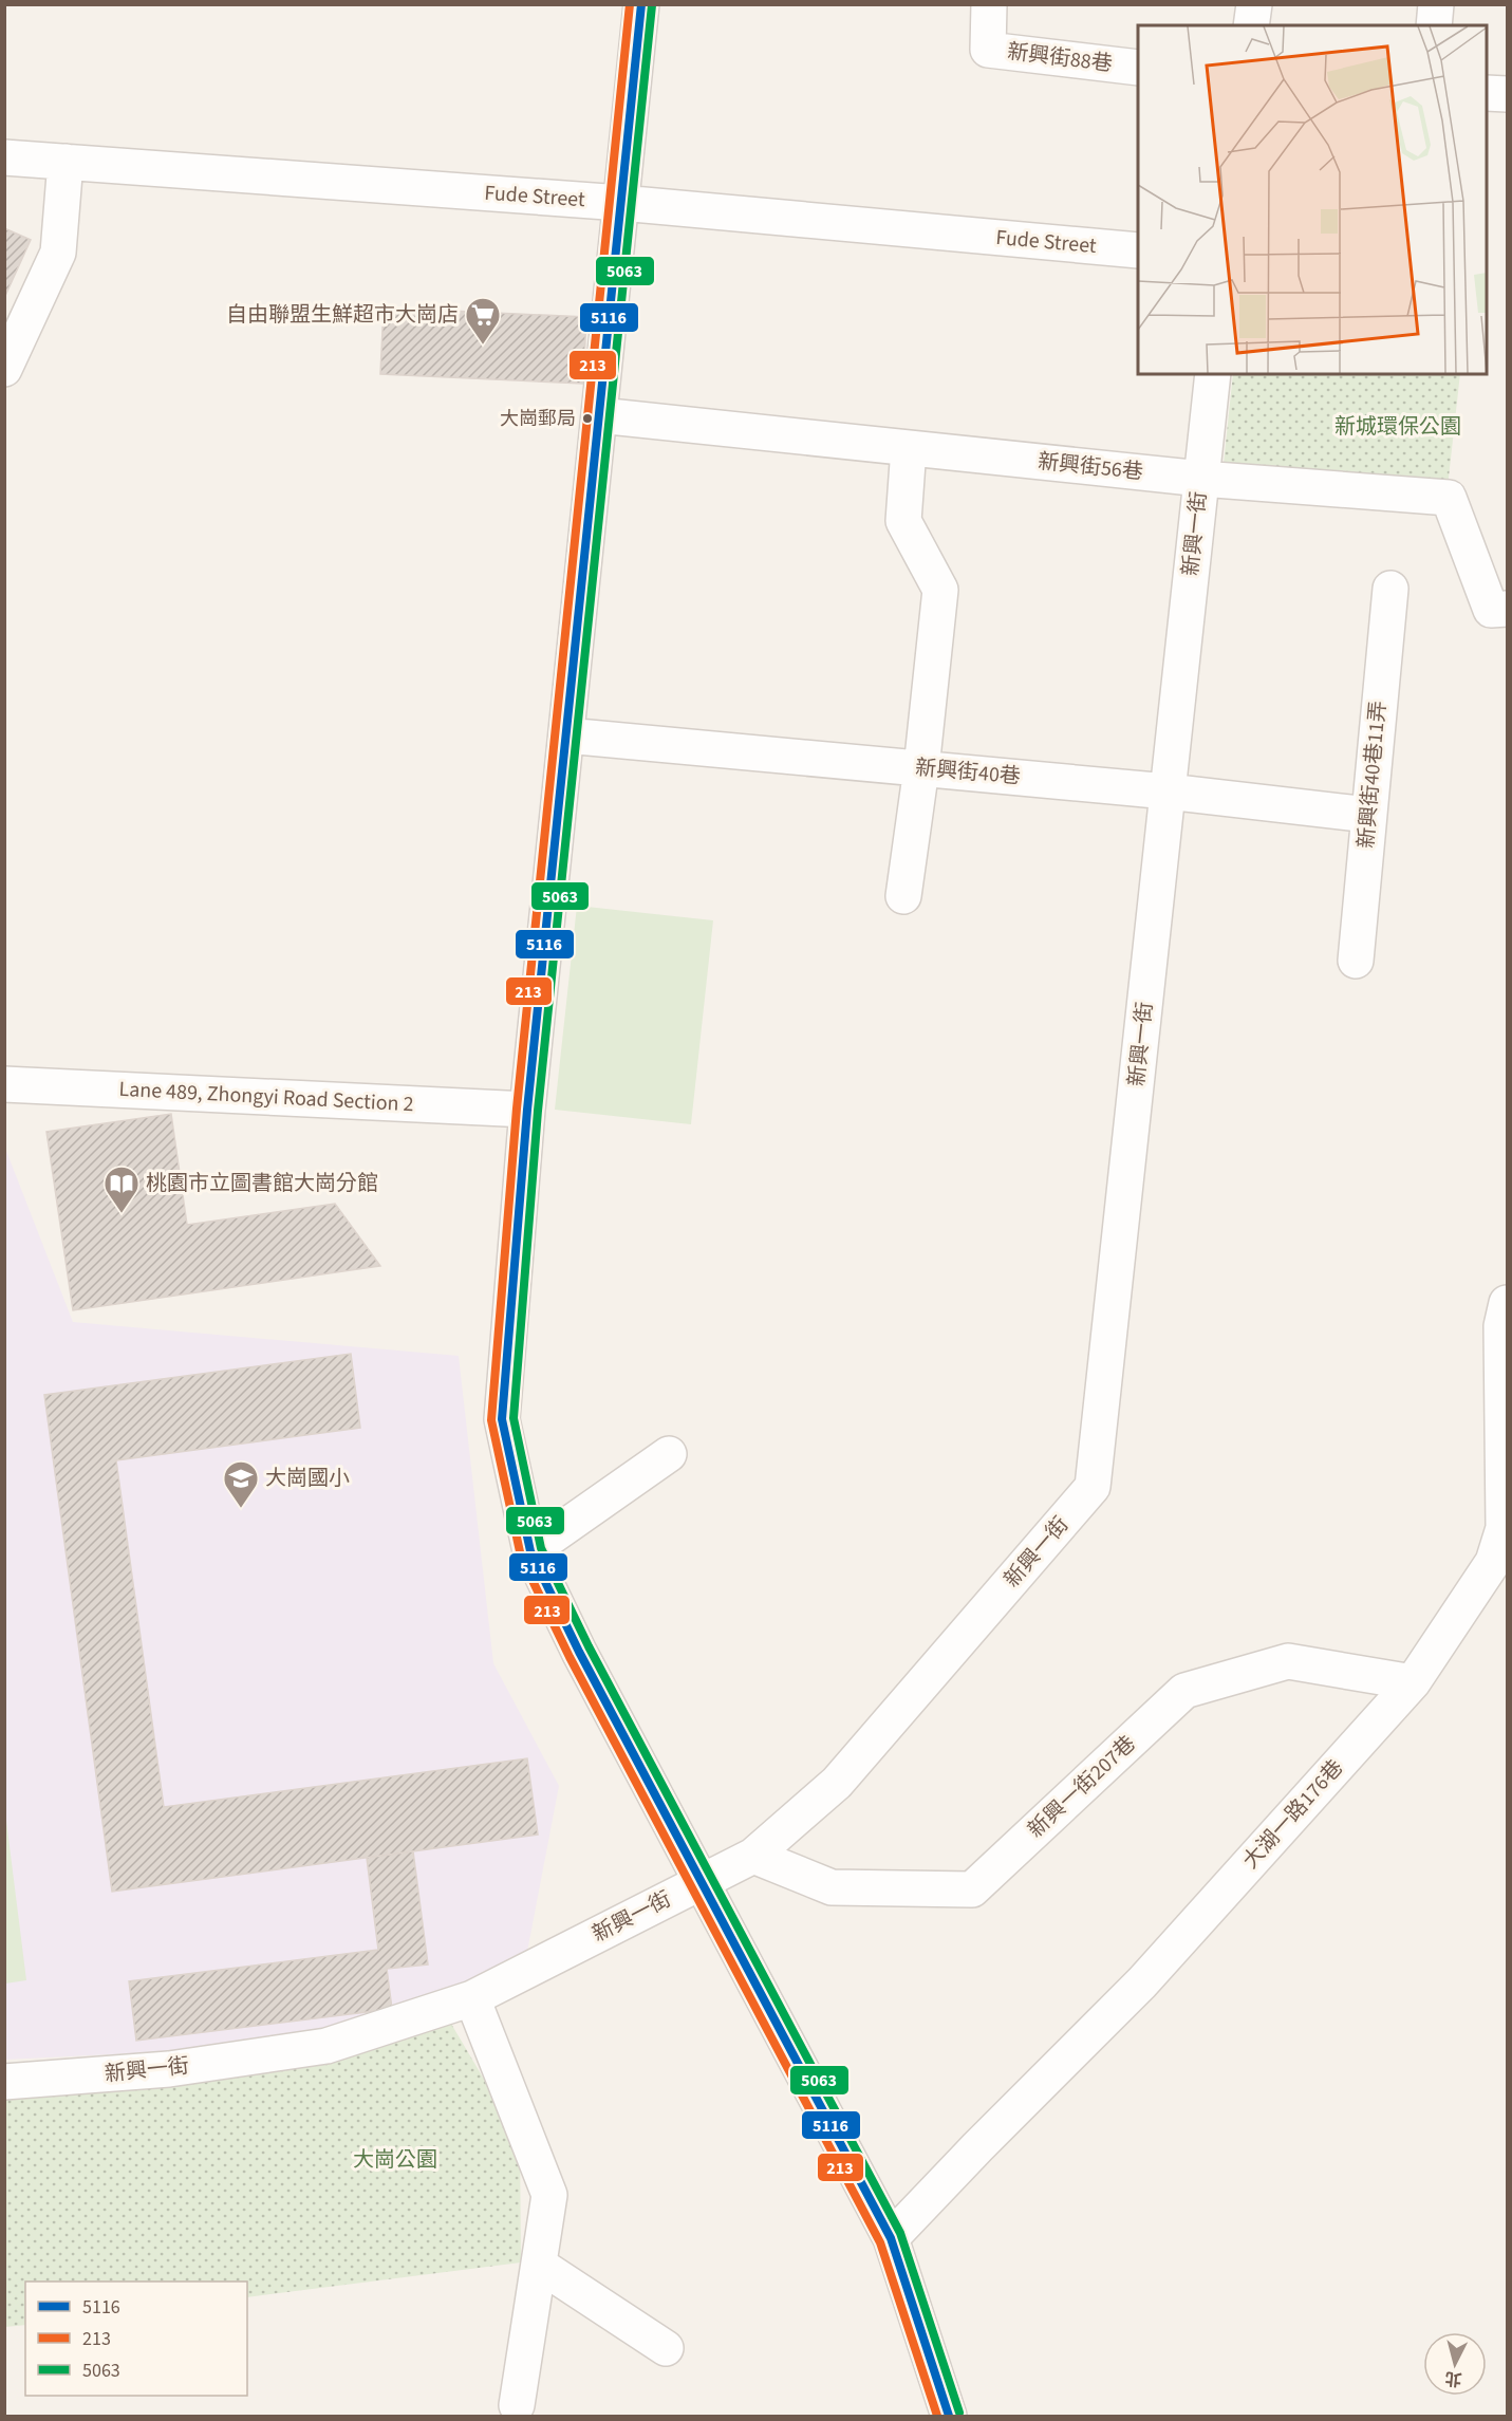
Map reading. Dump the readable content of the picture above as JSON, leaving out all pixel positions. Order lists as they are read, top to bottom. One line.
{"streets":{"street":["新興街88巷","Fude Street","新興街56巷","新興一街","新興街40巷","新興街40巷11弄","Lane 489, Zhongyi Road Section 2","新興一街207巷","大湖一路176巷"]},"crossings":[["新興街56巷","新興一街"],["新興一街","新興街40巷"],["新興一街","新興一街207巷"],["新興街40巷","新興街40巷11弄"],["新興一街207巷","大湖一路176巷"]],"parks":["新城環保公園","大崗公園"],"places":{"supermarket":["自由聯盟生鮮超市大崗店"],"other":["大崗郵局"],"library":["桃園市立圖書館大崗分館"],"school or university":["大崗國小"]},"lines":["transit line 5116","transit line 213","transit line 5063"],"legend":["5116","213","5063"],"north":"bottom"}
